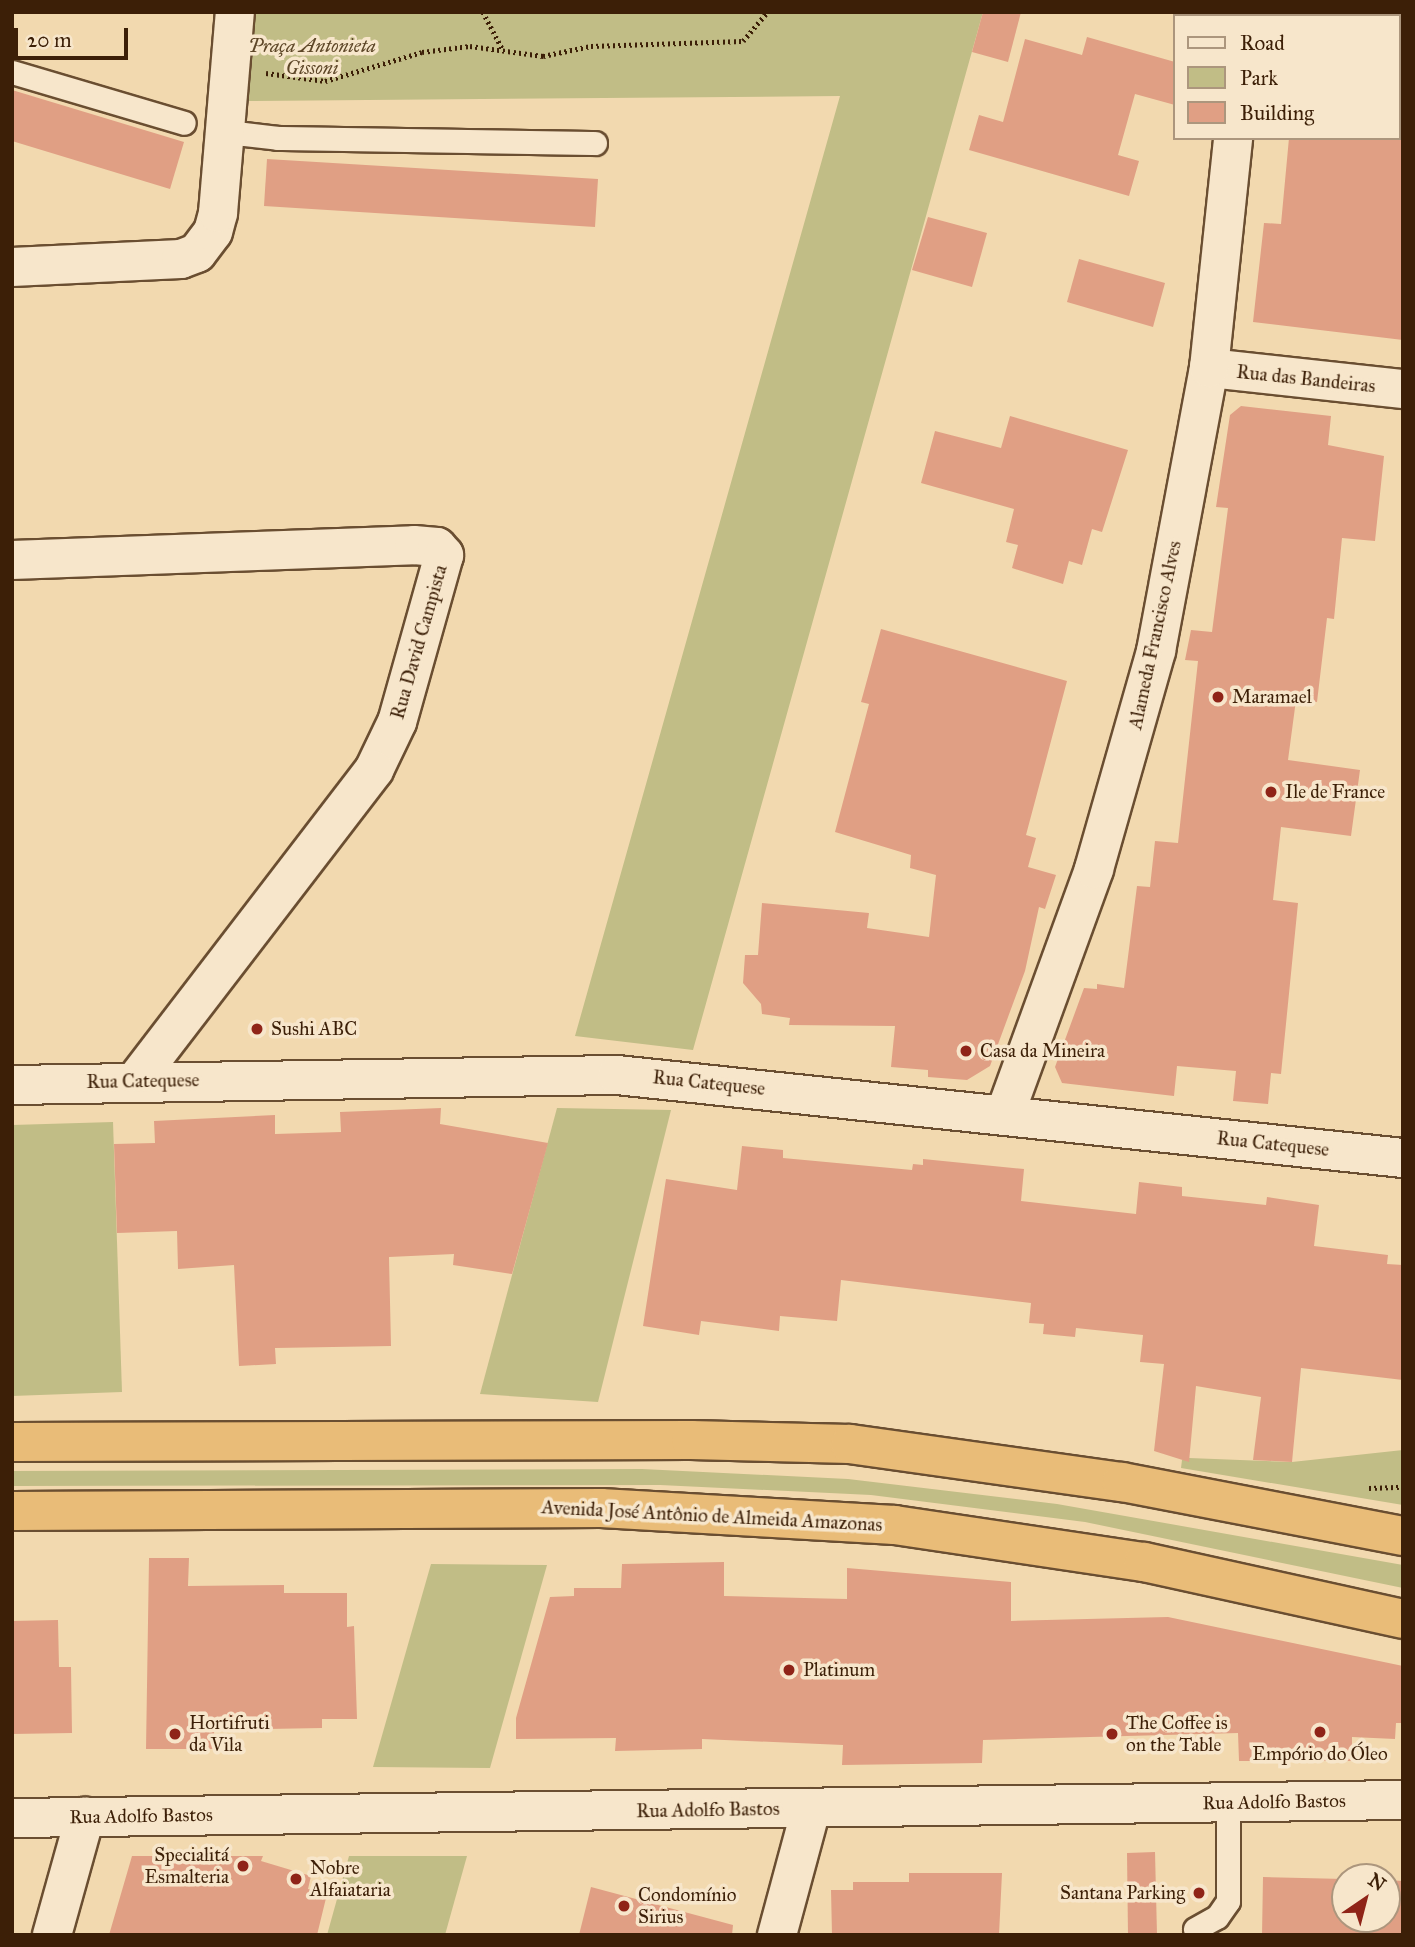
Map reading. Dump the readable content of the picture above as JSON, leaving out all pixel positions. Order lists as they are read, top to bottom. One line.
{"streets":{"highway":["Avenida José Antônio de Almeida Amazonas"],"street":["Rua das Bandeiras","Alameda Francisco Alves","Rua David Campista","Rua Catequese","Rua Adolfo Bastos"]},"crossings":[["Rua das Bandeiras","Alameda Francisco Alves"],["Alameda Francisco Alves","Rua Catequese"],["Rua David Campista","Rua Catequese"]],"parks":["Praça Antonieta Gissoni"],"places":["Maramael","Ile de France","Sushi ABC","Casa da Mineira","Platinum","Empório do Óleo","Hortifruti da Vila","The Coffee is on the Table","Specialitá Esmalteria","Nobre Alfaiataria","Santana Parking","Condomínio Sirius"],"legend":["Road","Park","Building"],"scale_bar":"20 m","north":"top right"}
